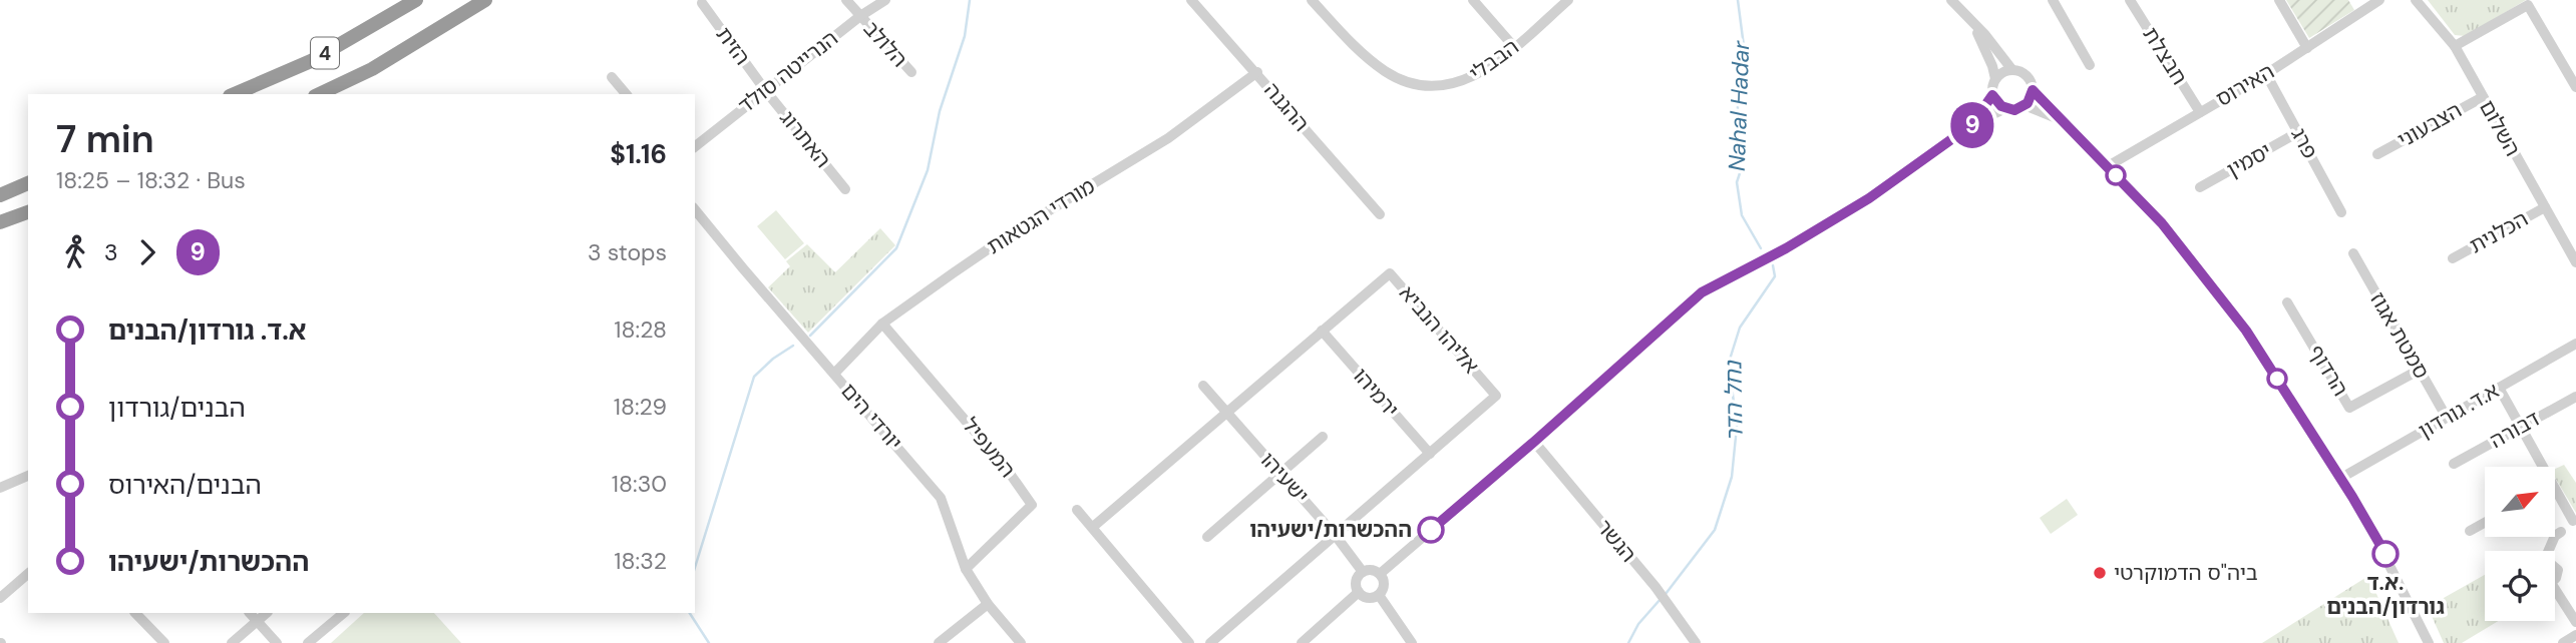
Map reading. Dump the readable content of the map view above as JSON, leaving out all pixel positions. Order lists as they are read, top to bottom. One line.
{"streets":{"highway":["4"],"street":["הלולב","הזית","חבצלת","הבבלי","הנרייטה סולד","האירוס","ההגנה","הצבעוני","השלום","האתרוג","פרג","יסמין","מורדי הגטאות","הכלנית","אליהו הנביא","סמטת אגוז","הרדוף","ירמיהו","א.ד. גורדון","יורדי הים","דבורה","המעפיל","ישעיהו","הגשר"]},"crossings":[["הלולב","הנרייטה סולד"],["הזית","הנרייטה סולד"],["הזית","האתרוג"],["חבצלת","האירוס"],["הנרייטה סולד","האתרוג"],["האירוס","פרג"],["ההגנה","מורדי הגטאות"],["הצבעוני","השלום"],["השלום","הכלנית"],["פרג","יסמין"],["מורדי הגטאות","יורדי הים"],["מורדי הגטאות","המעפיל"],["אליהו הנביא","ירמיהו"],["אליהו הנביא","ישעיהו"],["סמטת אגוז","הרדוף"],["סמטת אגוז","א.ד. גורדון"],["יורדי הים","המעפיל"]],"water":["Nahal Hadar","נחל הדר"],"places":["ההכשרות/ישעיהו","א.ד. גורדון/הבנים","ביה\"ס הדמוקרטי"],"lines":["bus line 9"],"north":"top right","page":{"on_map":"9","heading":["7 min","18:25 – 18:32 · Bus","$1.16"],"legs":["3","9","3 stops"],"list":[{"name":"א.ד. גורדון/הבנים","value":"18:28"},{"name":"הבנים/גורדון","value":"18:29"},{"name":"הבנים/האירוס","value":"18:30"},{"name":"ההכשרות/ישעיהו","value":"18:32"}]}}
